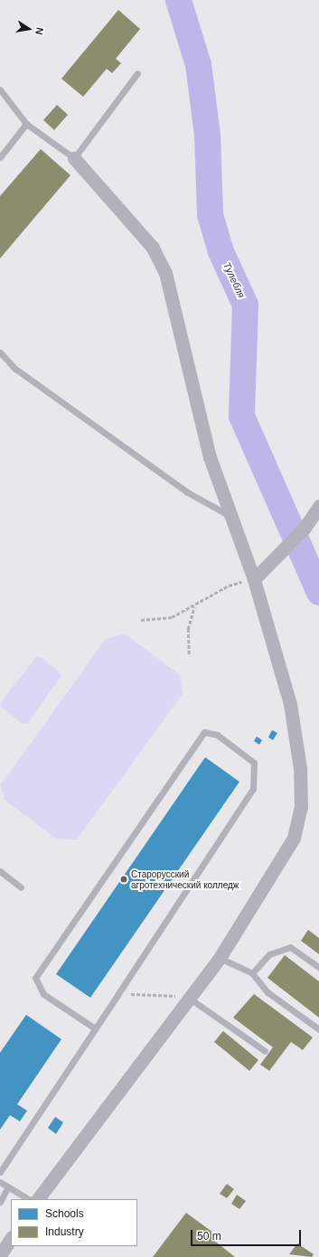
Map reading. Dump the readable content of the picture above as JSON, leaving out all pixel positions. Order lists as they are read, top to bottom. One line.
{"water":["Тулебля"],"places":["Старорусский агротехнический колледж"],"legend":["Schools","Industry"],"scale_bar":"50 m","north":"right"}
